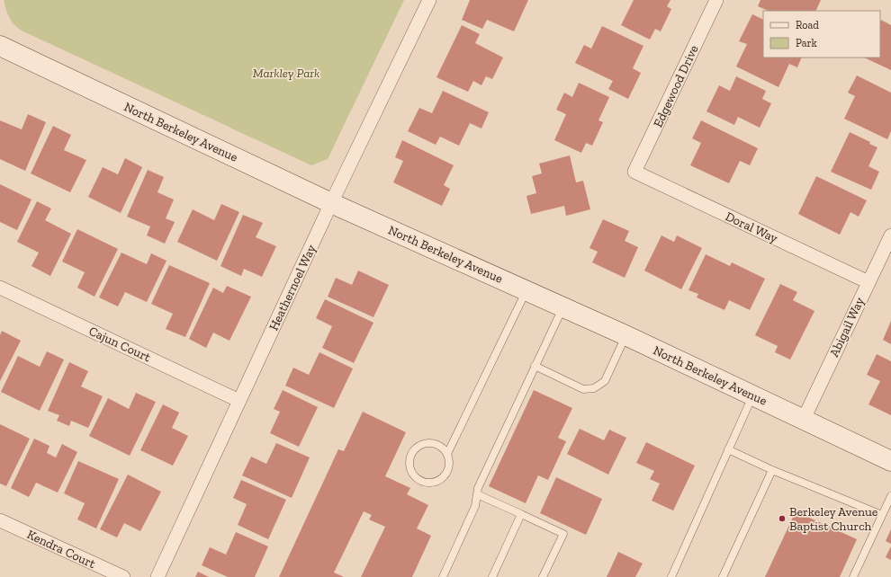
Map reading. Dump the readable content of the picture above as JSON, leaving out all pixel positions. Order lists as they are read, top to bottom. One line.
{"streets":{"street":["Edgewood Drive","North Berkeley Avenue","Doral Way","Heathernoel Way","Abigail Way","Cajun Court","Kendra Court"]},"crossings":[["Edgewood Drive","Doral Way"],["North Berkeley Avenue","Heathernoel Way"],["North Berkeley Avenue","Abigail Way"],["Doral Way","Abigail Way"],["Heathernoel Way","Cajun Court"]],"parks":["Markley Park"],"places":["Berkeley Avenue Baptist Church"],"legend":["Road","Park"]}
